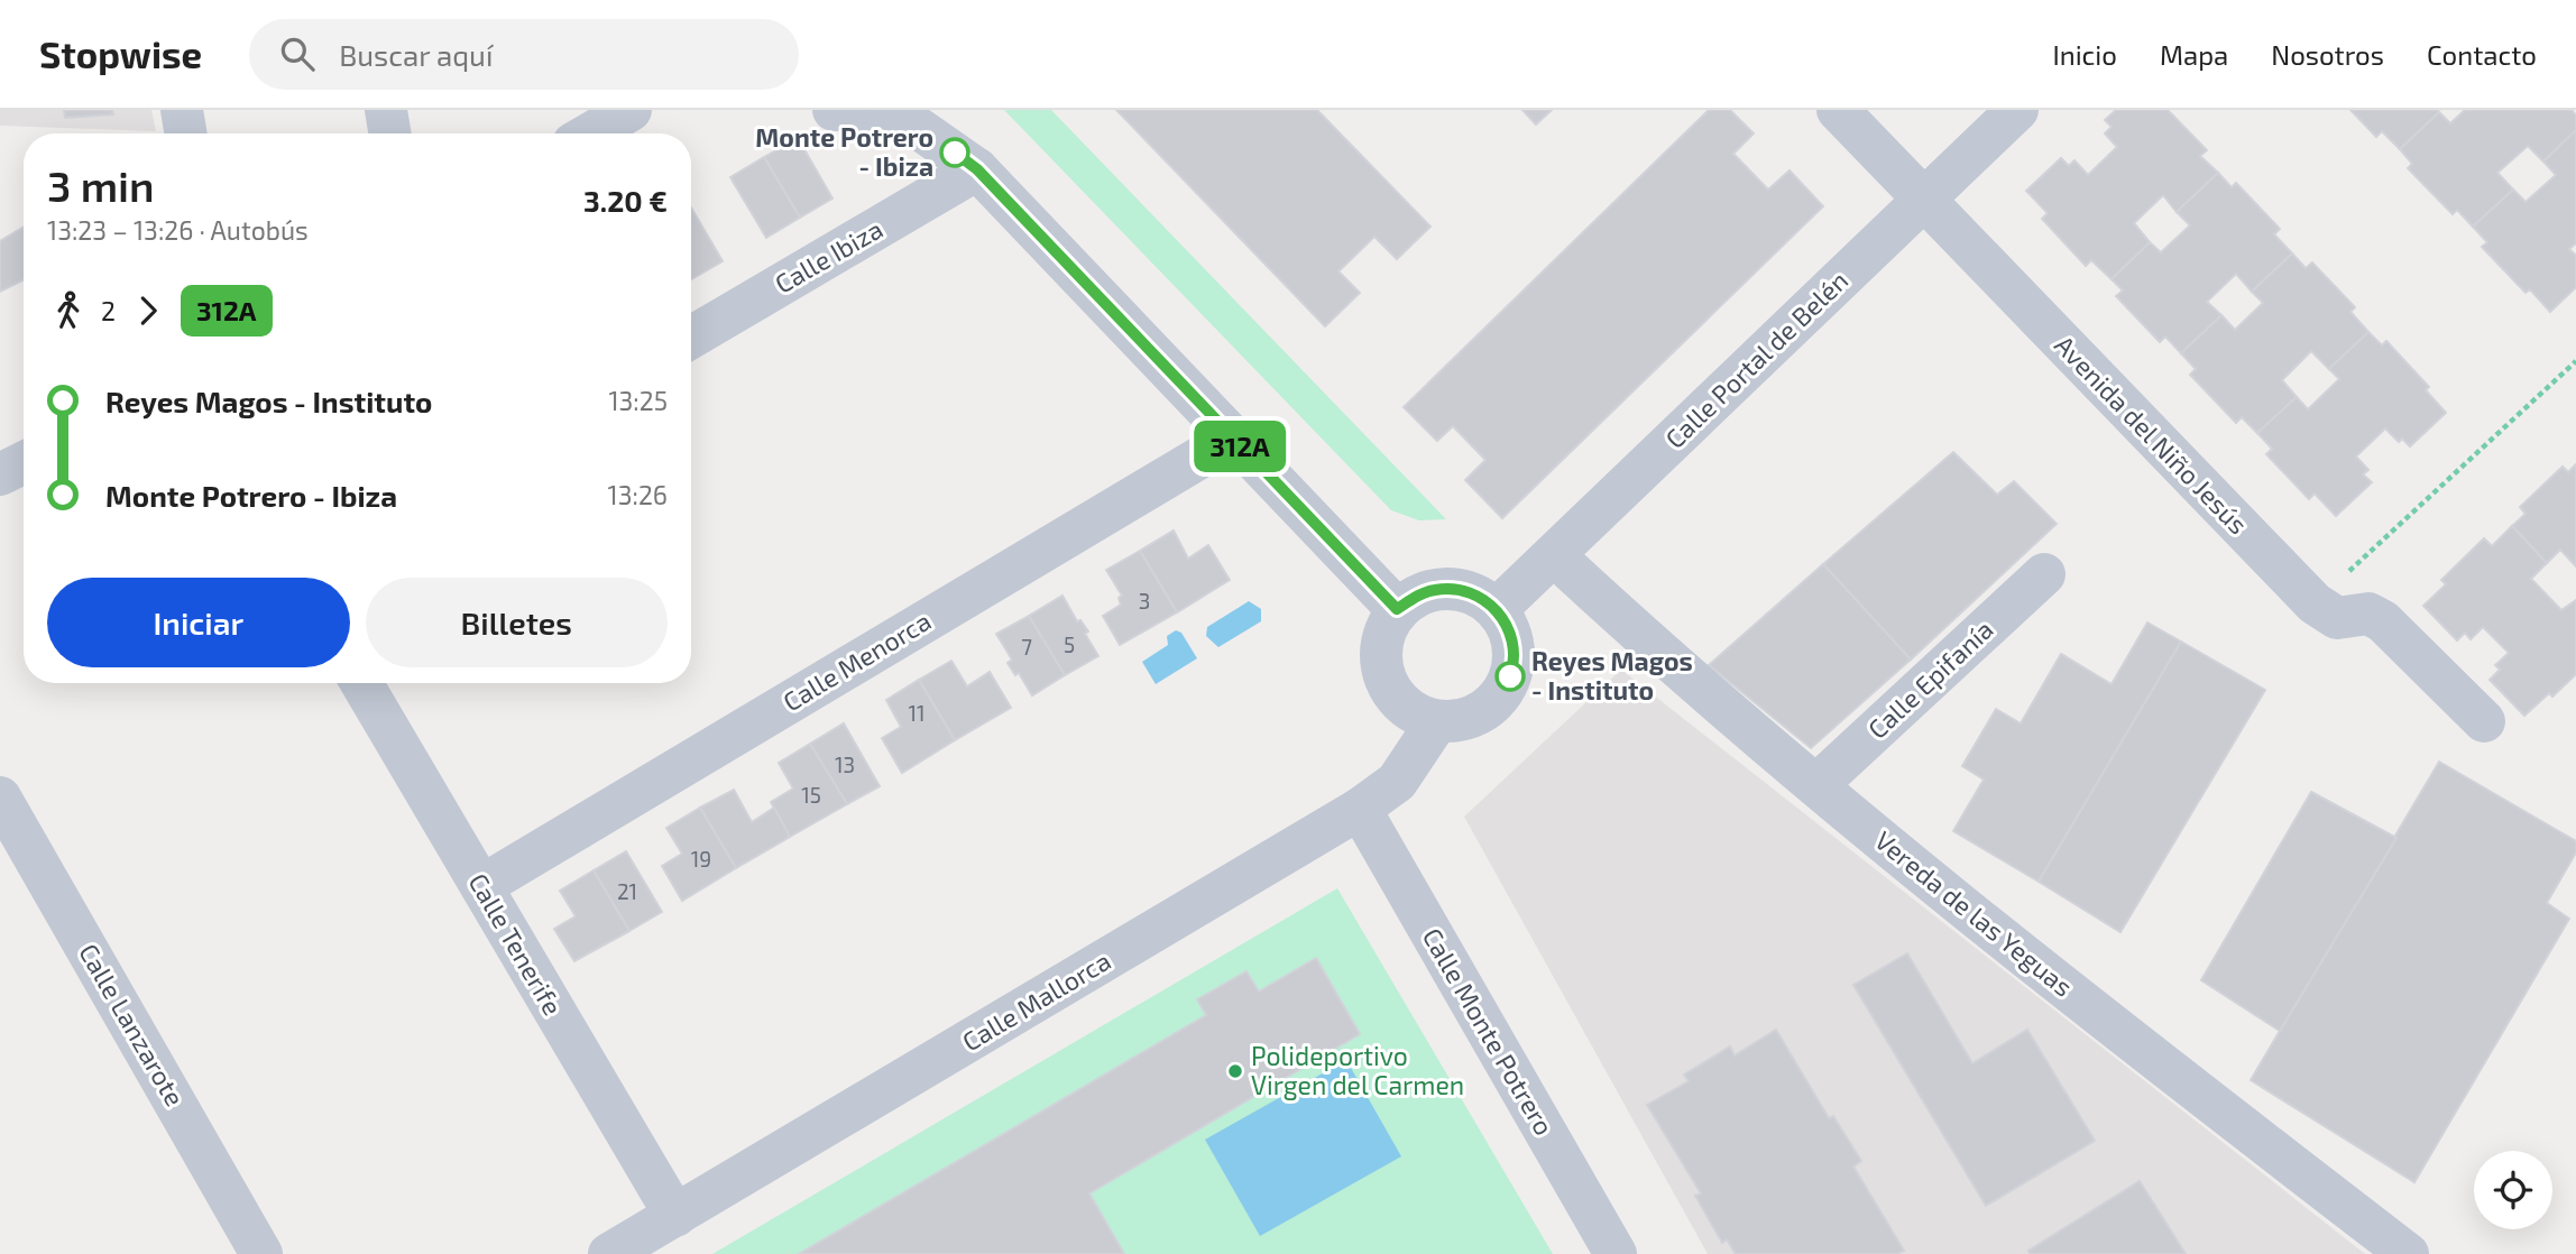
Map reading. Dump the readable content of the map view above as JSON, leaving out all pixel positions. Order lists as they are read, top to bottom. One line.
{"streets":{"street":["Calle Ibiza","Calle Portal de Belén","Avenida del Niño Jesús","Calle Menorca","Calle Epifanía","Vereda de las Yeguas","Calle Tenerife","Calle Mallorca","Calle Lanzarote","Calle Monte Potrero"]},"crossings":[["Calle Portal de Belén","Avenida del Niño Jesús"],["Calle Portal de Belén","Vereda de las Yeguas"],["Calle Portal de Belén","Calle Mallorca"],["Calle Menorca","Calle Tenerife"],["Calle Epifanía","Vereda de las Yeguas"],["Calle Tenerife","Calle Mallorca"],["Calle Mallorca","Calle Monte Potrero"]],"places":["Monte Potrero - Ibiza","Reyes Magos - Instituto","Polideportivo Virgen del Carmen"],"lines":["bus line 312A"],"house_numbers":["3","5","7","11","13","15","19","21"],"page":{"header":"Stopwise","search":"Buscar aquí","nav":["Inicio","Mapa","Nosotros","Contacto"],"on_map":"312A","heading":["3 min","13:23 – 13:26 · Autobús","3.20 €"],"legs":["2","312A"],"list":[{"name":"Reyes Magos - Instituto","value":"13:25"},{"name":"Monte Potrero - Ibiza","value":"13:26"}],"buttons":["Iniciar","Billetes"]}}
